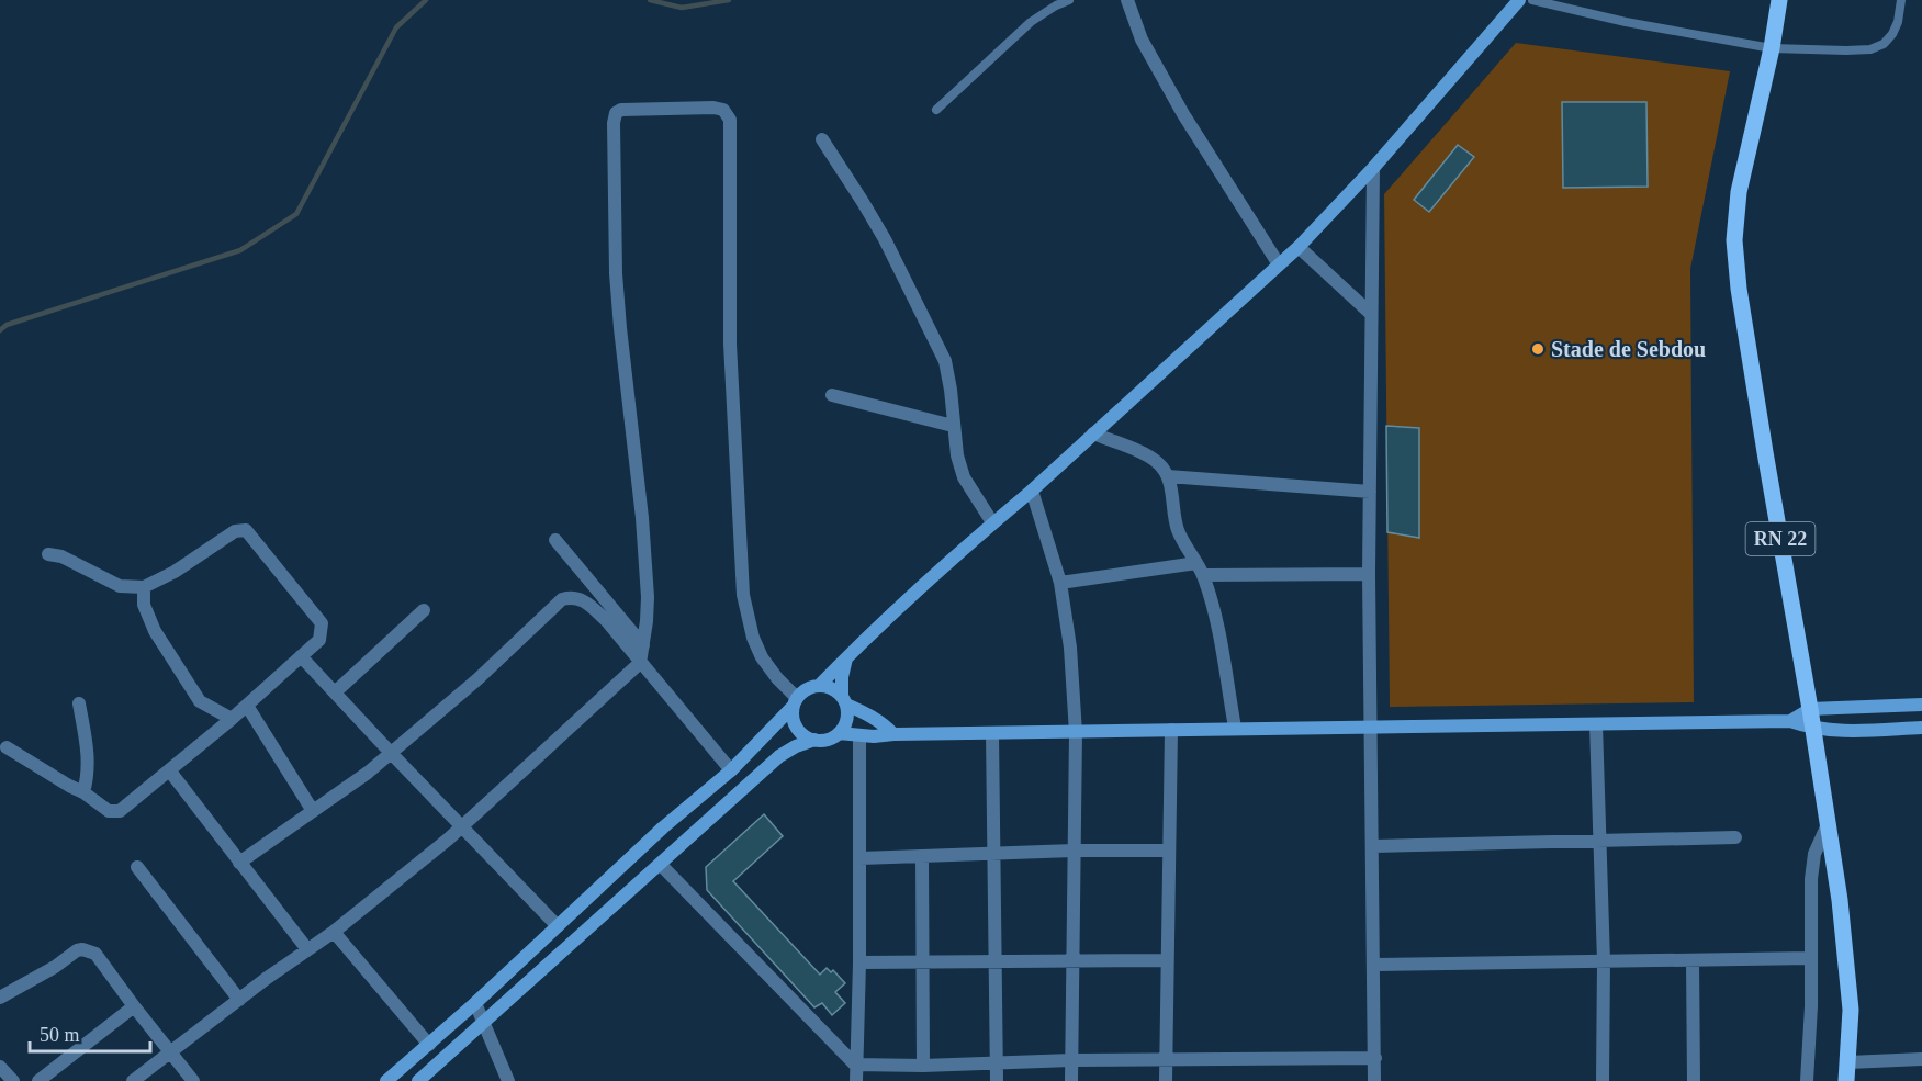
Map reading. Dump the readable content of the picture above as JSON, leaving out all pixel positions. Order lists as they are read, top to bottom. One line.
{"streets":{"main road":["RN 22"]},"places":["Stade de Sebdou"],"scale_bar":"50 m"}
